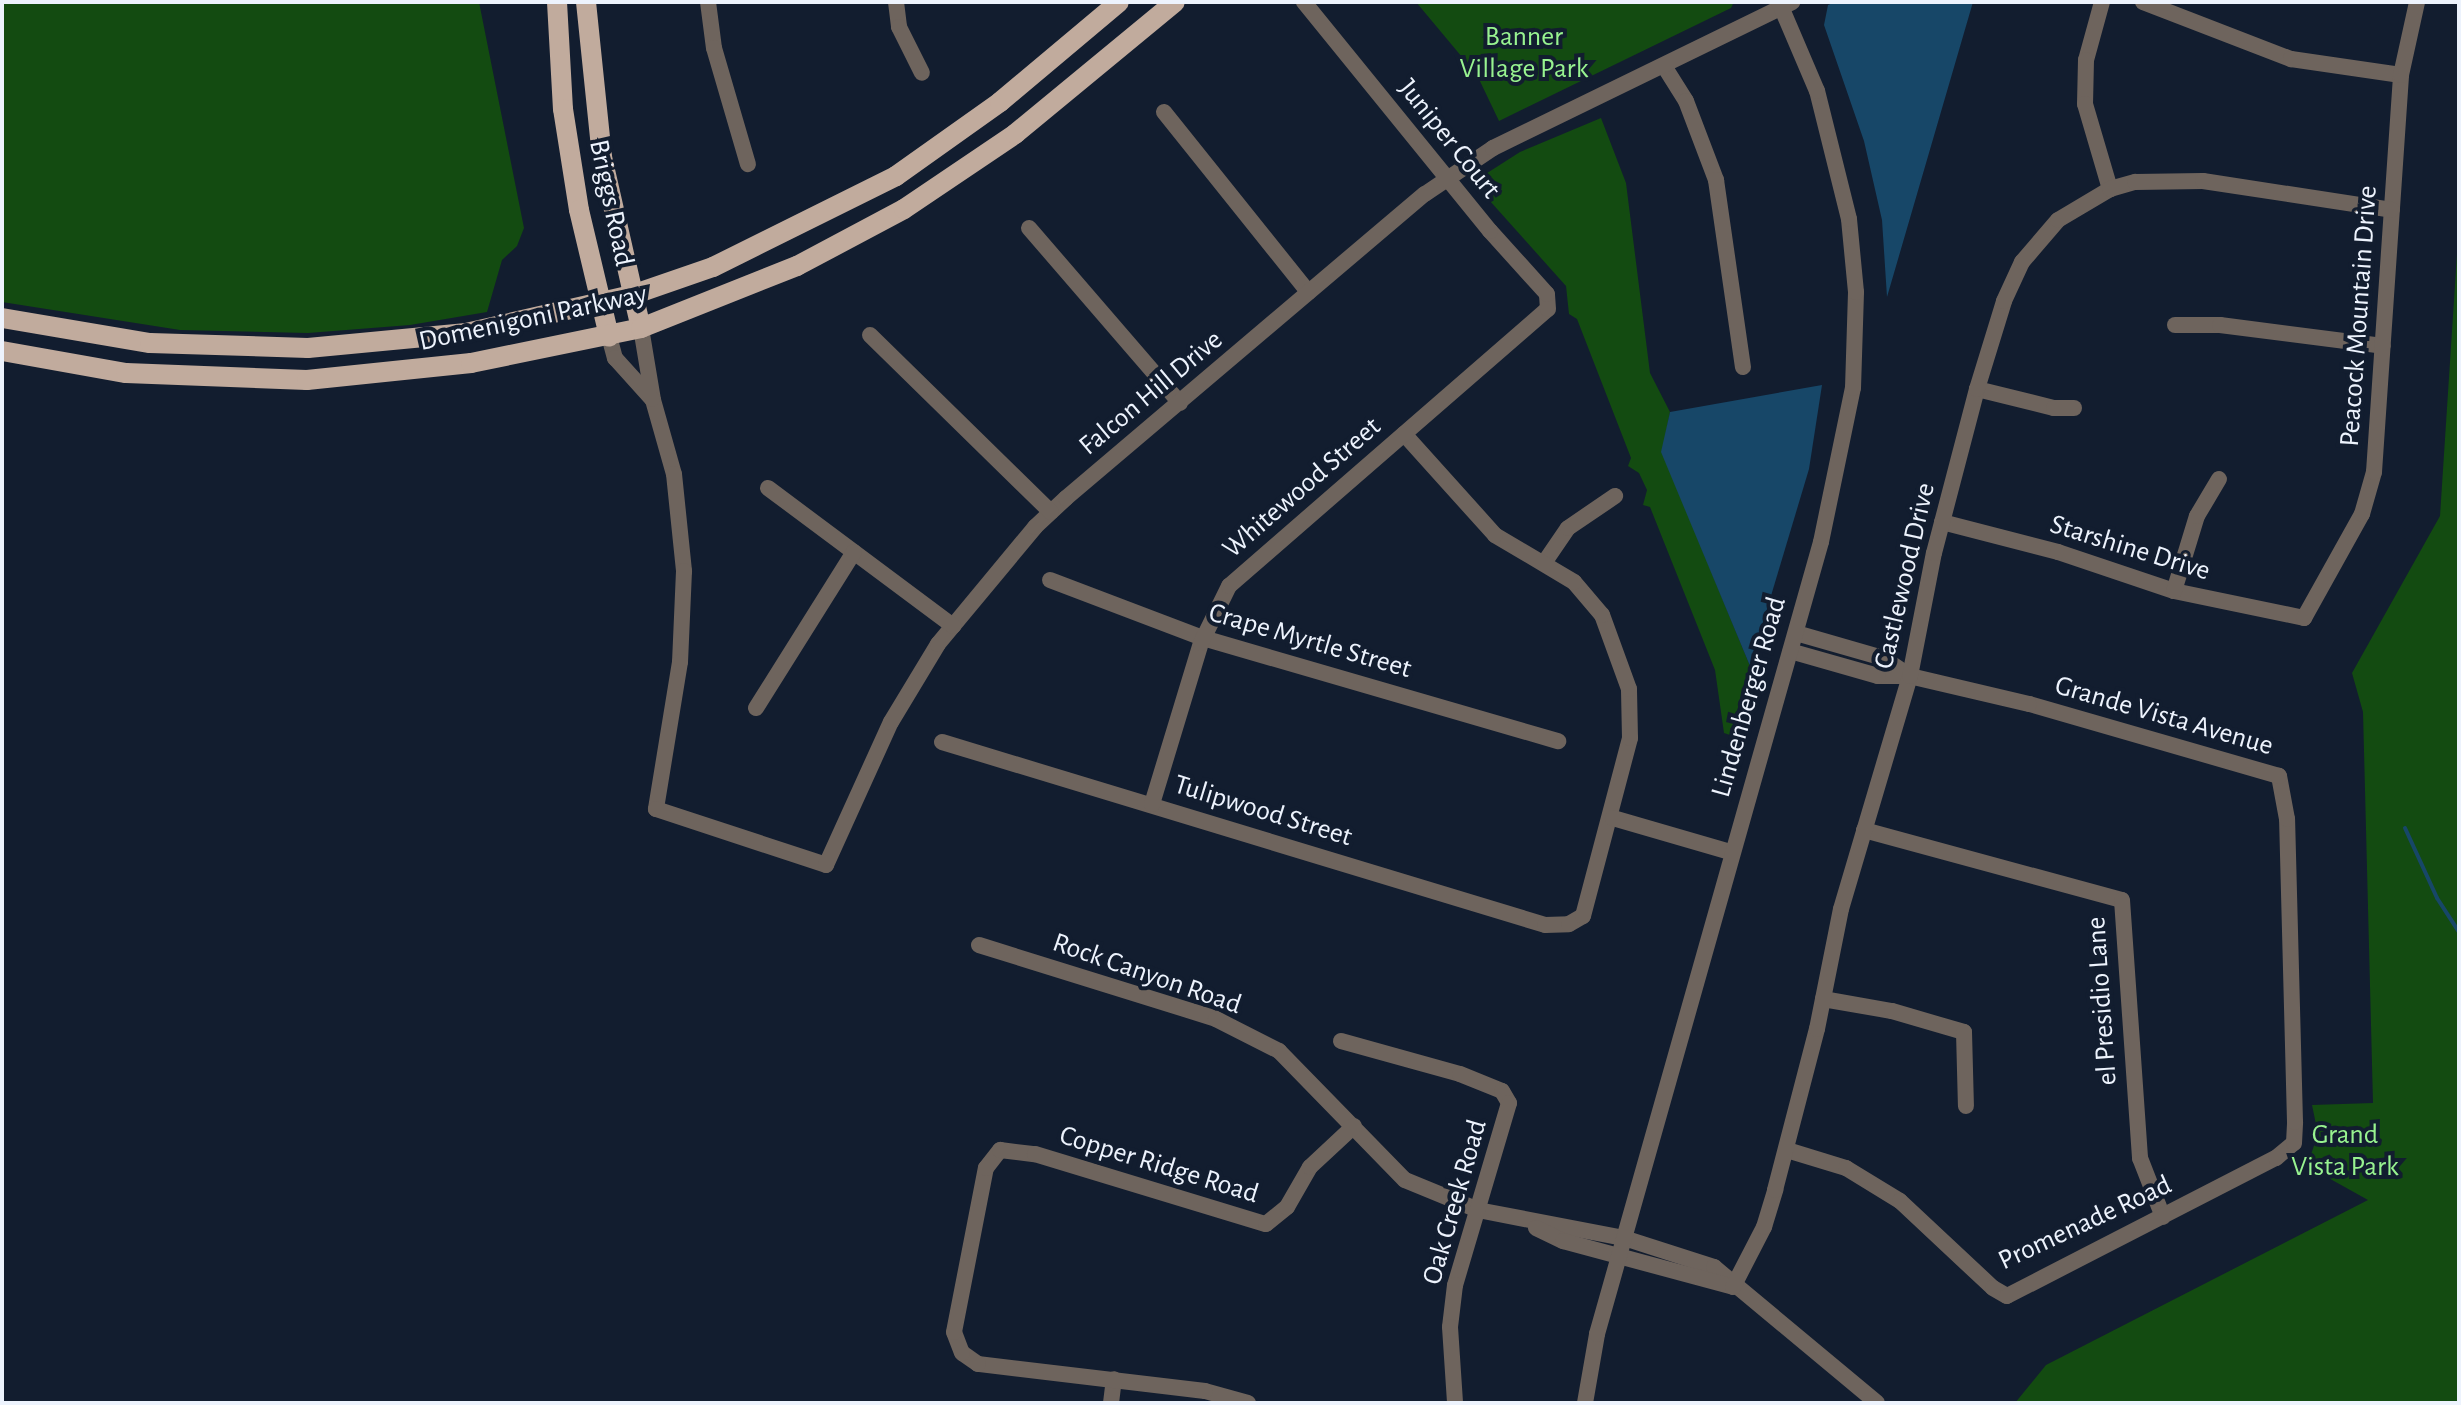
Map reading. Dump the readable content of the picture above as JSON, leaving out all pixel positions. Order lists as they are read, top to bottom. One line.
{"streets":{"main road":["Briggs Road","Domenigoni Parkway"],"street":["Juniper Court","Peacock Mountain Drive","Falcon Hill Drive","Whitewood Street","Starshine Drive","Castlewood Drive","Crape Myrtle Street","Lindenberger Road","Grande Vista Avenue","Tulipwood Street","Rock Canyon Road","el Presidio Lane","Copper Ridge Road","Oak Creek Road","Promenade Road"]},"crossings":[["Juniper Court","Falcon Hill Drive"],["Juniper Court","Whitewood Street"],["Briggs Road","Domenigoni Parkway"],["Briggs Road","Falcon Hill Drive"],["Peacock Mountain Drive","Starshine Drive"],["Peacock Mountain Drive","Castlewood Drive"],["Falcon Hill Drive","Lindenberger Road"],["Whitewood Street","Crape Myrtle Street"],["Whitewood Street","Tulipwood Street"],["Starshine Drive","Castlewood Drive"],["Castlewood Drive","Grande Vista Avenue"],["Castlewood Drive","Rock Canyon Road"],["Castlewood Drive","el Presidio Lane"],["Castlewood Drive","Promenade Road"],["Lindenberger Road","Grande Vista Avenue"],["Lindenberger Road","Rock Canyon Road"],["Grande Vista Avenue","Promenade Road"],["Rock Canyon Road","Copper Ridge Road"],["Rock Canyon Road","Oak Creek Road"],["el Presidio Lane","Promenade Road"]],"parks":["Banner Village Park","Grand Vista Park"]}
